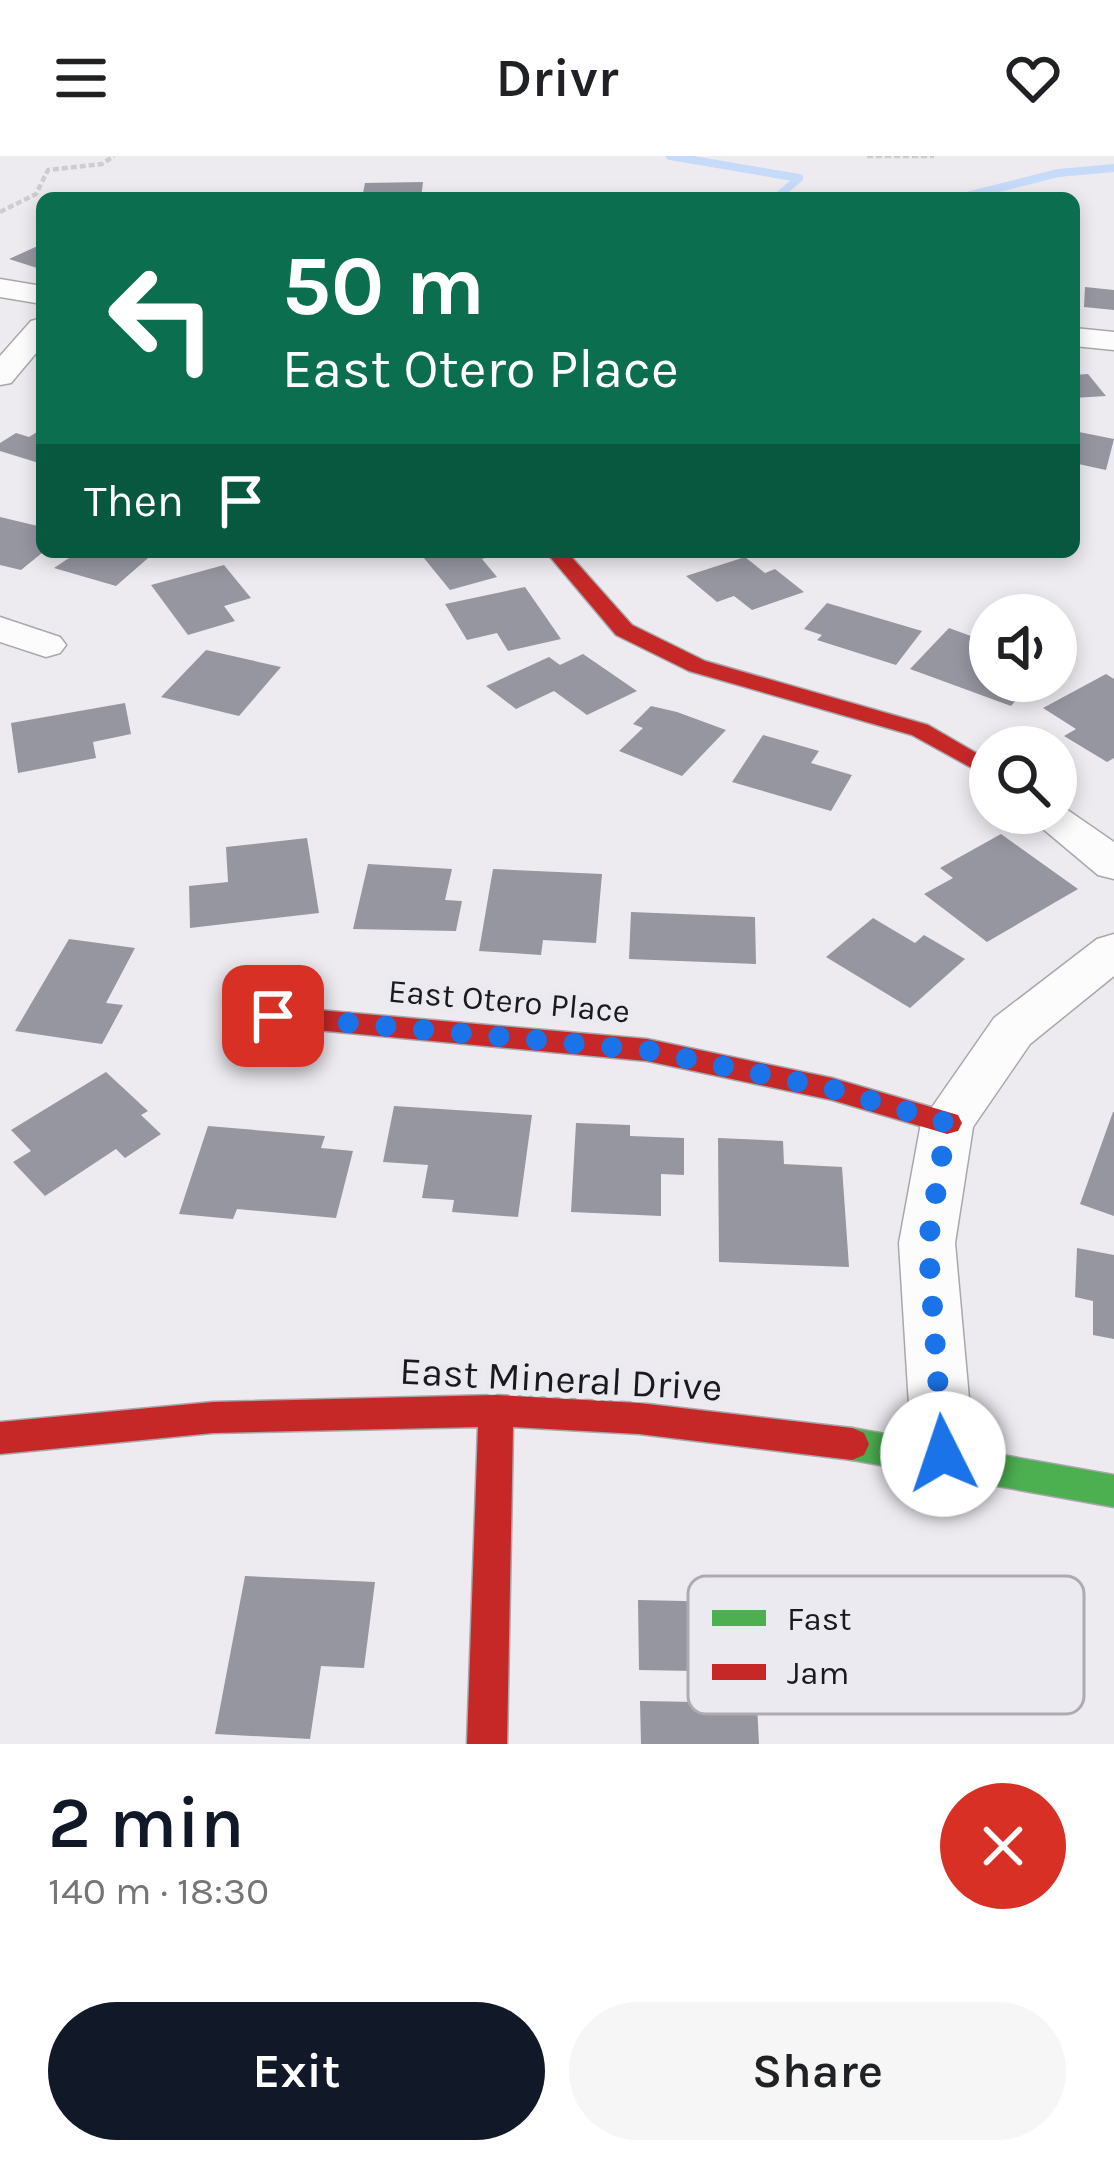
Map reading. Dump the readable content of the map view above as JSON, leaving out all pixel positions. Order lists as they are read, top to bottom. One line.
{"streets":{"street":["East Otero Place","East Mineral Drive"]},"legend":["Fast","Jam"],"page":{"header":"Drivr","turn":["50 m","East Otero Place"],"then":"Then","heading":["2 min","140 m · 18:30"],"buttons":["Exit","Share"]}}
